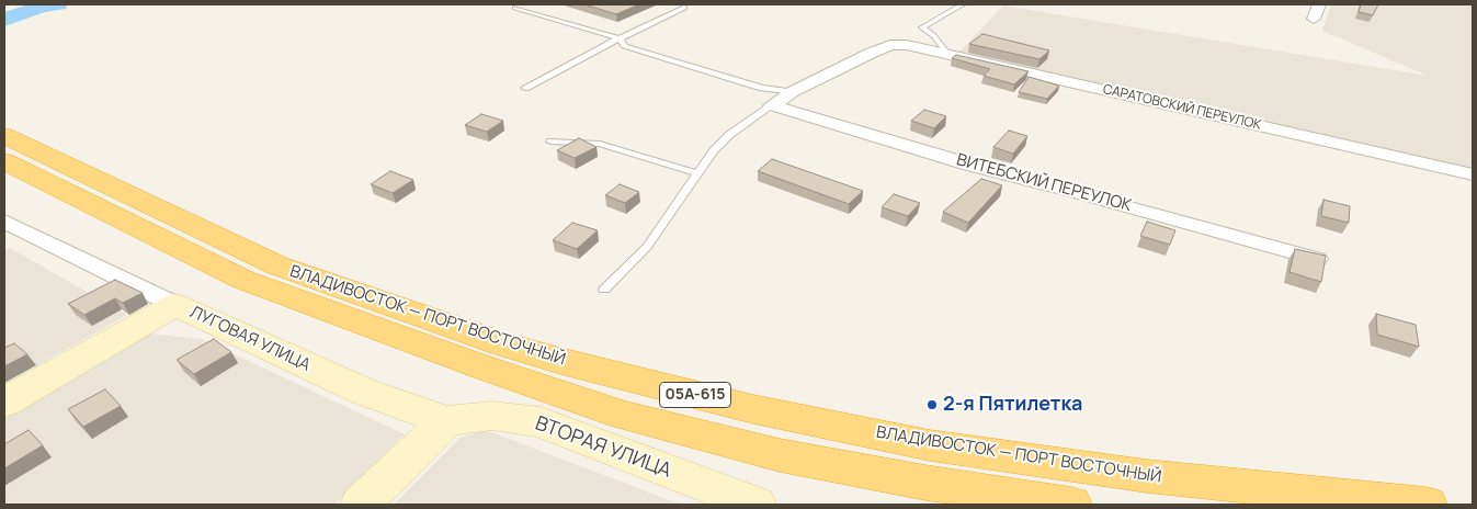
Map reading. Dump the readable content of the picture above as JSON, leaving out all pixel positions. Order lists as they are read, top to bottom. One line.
{"streets":{"highway":["ВЛАДИВОСТОК — ПОРТ ВОСТОЧНЫЙ","05А-615"],"main road":["ЛУГОВАЯ УЛИЦА","ВТОРАЯ УЛИЦА"],"street":["САРАТОВСКИЙ ПЕРЕУЛОК","ВИТЕБСКИЙ ПЕРЕУЛОК"]},"crossings":[["ЛУГОВАЯ УЛИЦА","ВТОРАЯ УЛИЦА"]],"places":["2-я Пятилетка"]}
